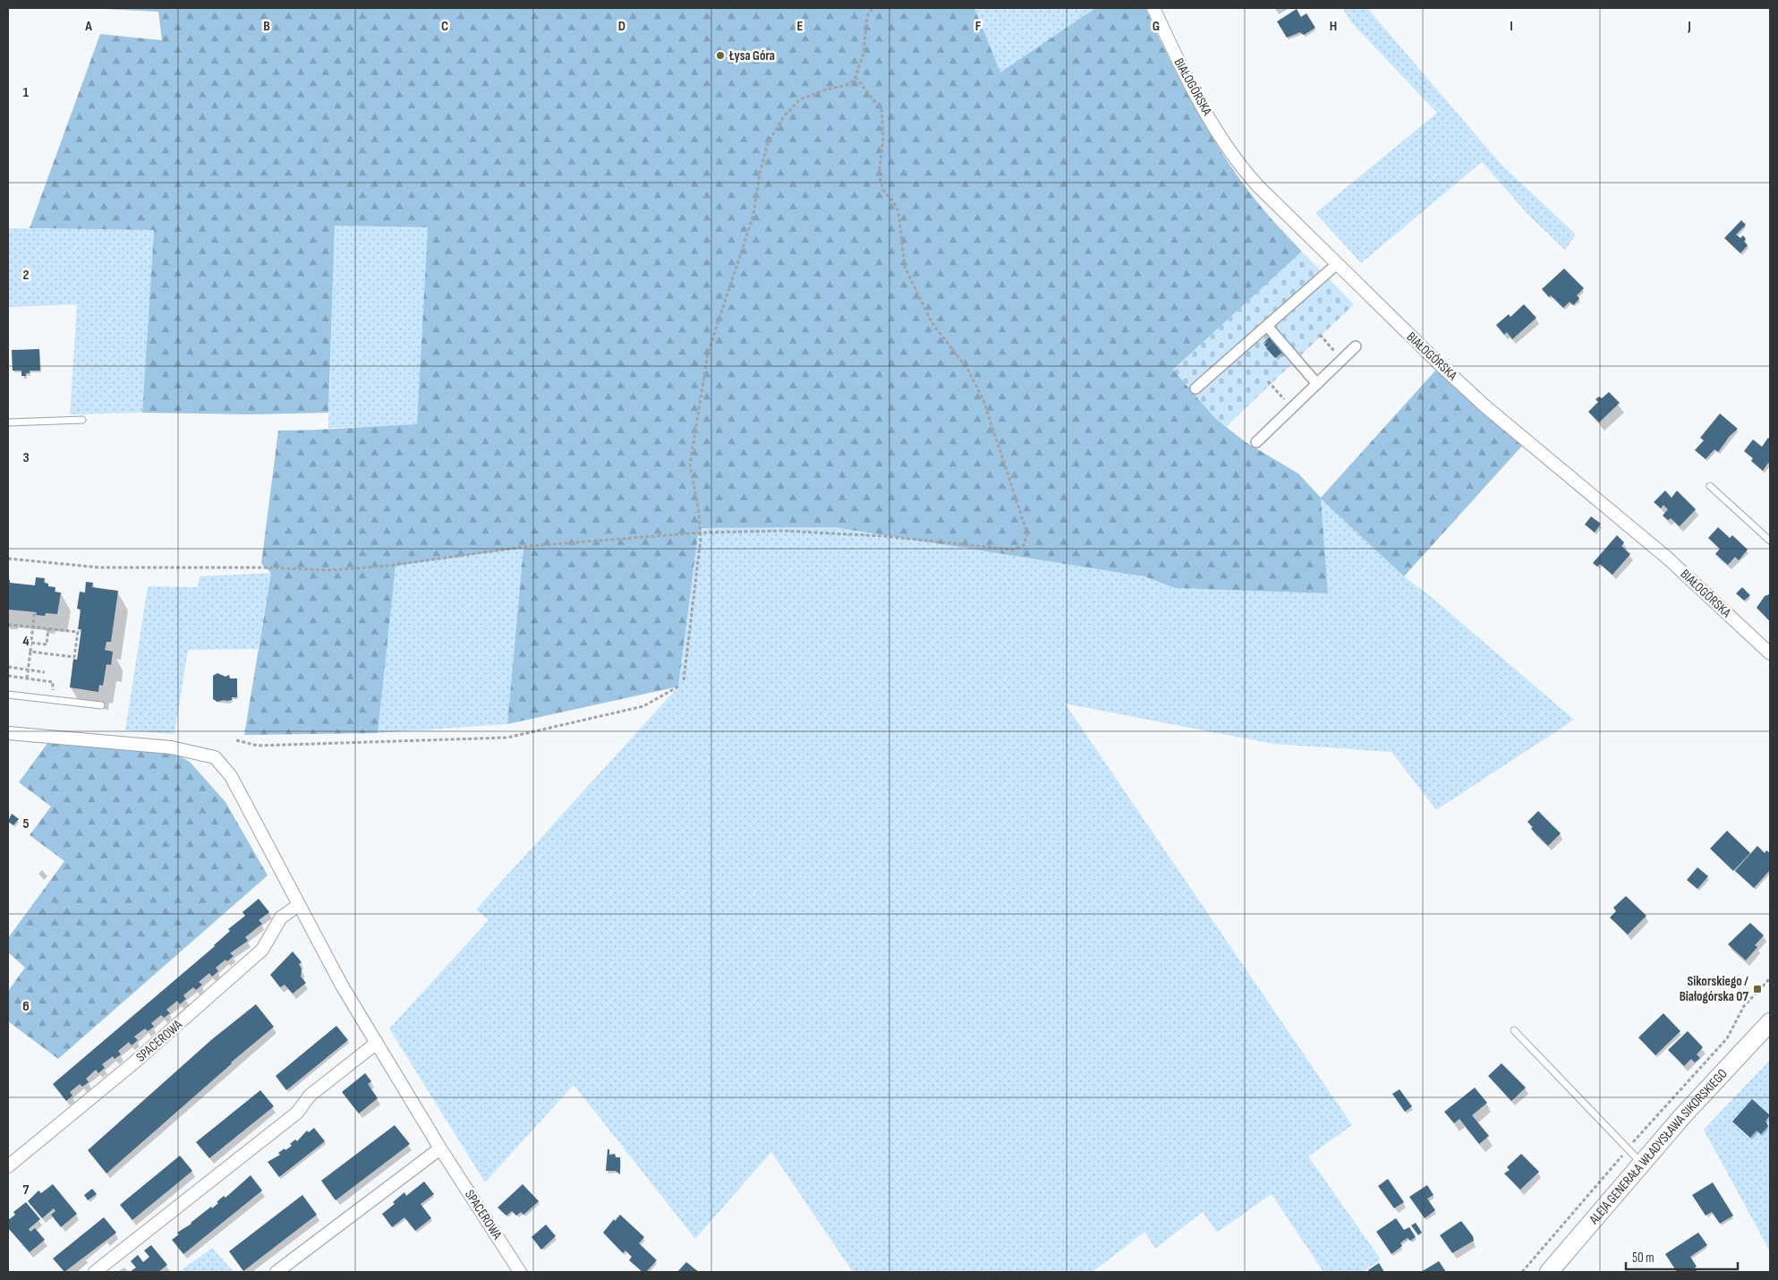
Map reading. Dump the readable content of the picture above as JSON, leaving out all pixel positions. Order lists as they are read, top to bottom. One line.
{"streets":{"main road":["ALEJA GENERAŁA WŁADYSŁAWA SIKORSKIEGO"],"street":["BIAŁOGÓRSKA","SPACEROWA"]},"places":{"other":["Łysa Góra"],"transit":["Sikorskiego / Białogórska 07"]},"scale_bar":"50 m","grid":{"columns":["A","B","C","D","E","F","G","H","I","J"],"rows":["1","2","3","4","5","6","7"]}}
